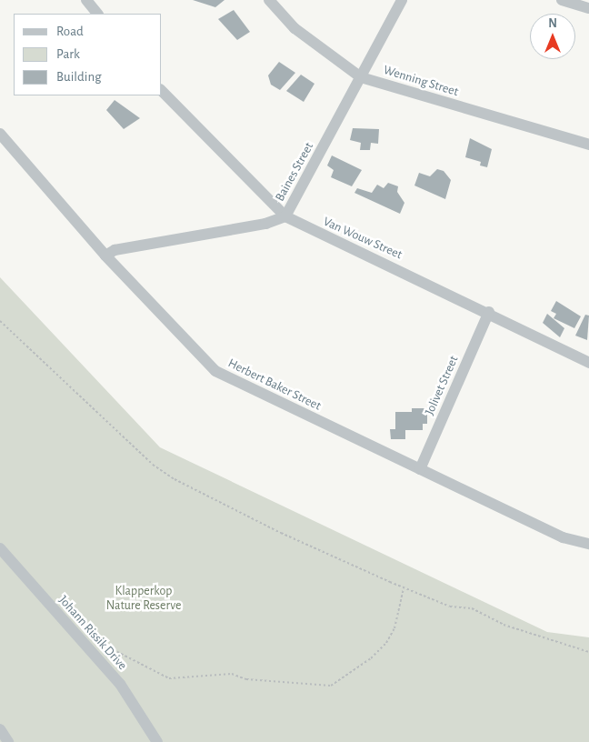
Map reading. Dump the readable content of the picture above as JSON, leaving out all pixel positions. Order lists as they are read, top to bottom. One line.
{"streets":{"street":["Wenning Street","Baines Street","Van Wouw Street","Herbert Baker Street","Jolivet Street","Johann Rissik Drive"]},"crossings":[["Wenning Street","Baines Street"],["Baines Street","Van Wouw Street"],["Baines Street","Herbert Baker Street"],["Van Wouw Street","Jolivet Street"],["Herbert Baker Street","Jolivet Street"]],"parks":["Klapperkop Nature Reserve"],"legend":["Road","Park","Building"],"north":"top"}
